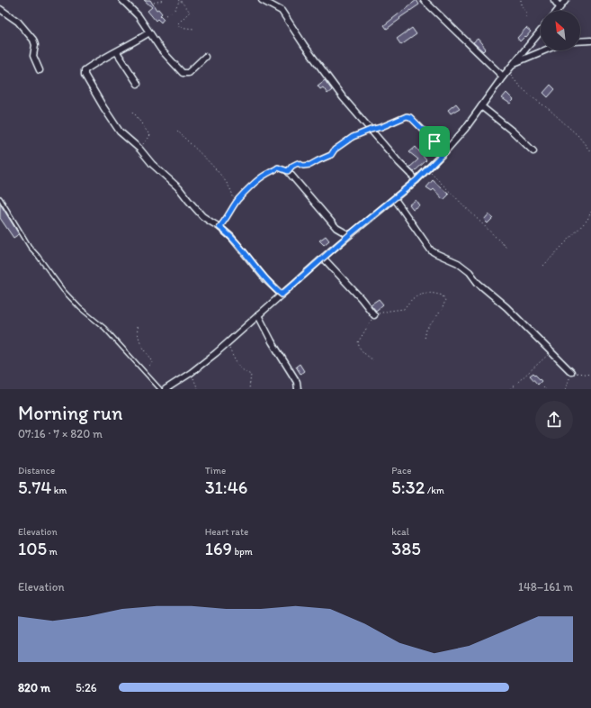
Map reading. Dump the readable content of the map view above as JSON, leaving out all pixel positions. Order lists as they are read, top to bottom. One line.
{"north":"top left","page":{"heading":["Morning run","07:16 · 7 × 820 m"],"stats":[["Distance","5.74 km"],["Time","31:46"],["Pace","5:32 /km"],["Elevation","105 m"],["Heart rate","169 bpm"],["kcal","385"]],"chart":["Elevation","148–161 m"],"list":[{"name":"820 m","note":"5:26"}]}}
